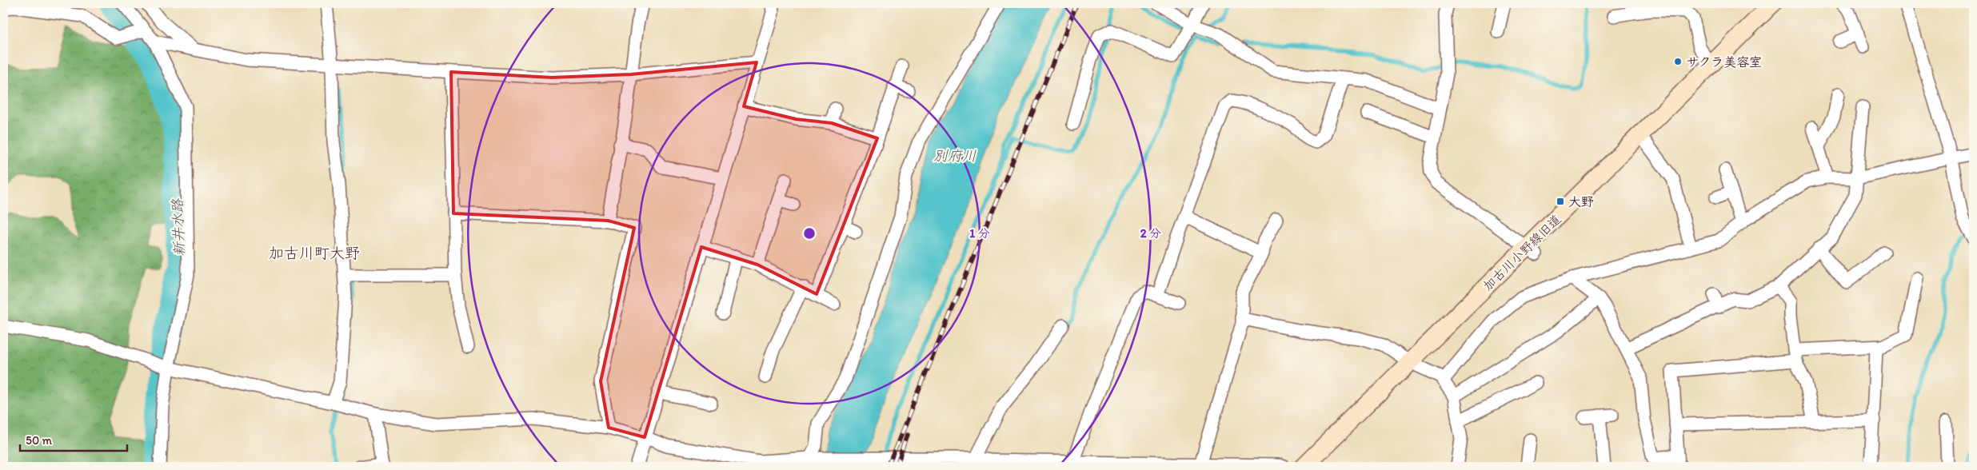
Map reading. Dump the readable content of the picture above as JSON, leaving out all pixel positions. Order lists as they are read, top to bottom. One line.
{"streets":{"street":["加古川小野線旧道"]},"districts":["加古川町大野"],"water":["別府川","新井水路"],"places":{"other":["サクラ美容室"],"transit":["大野"]},"scale_bar":"50 m","rings":["1 分","2 分"]}
